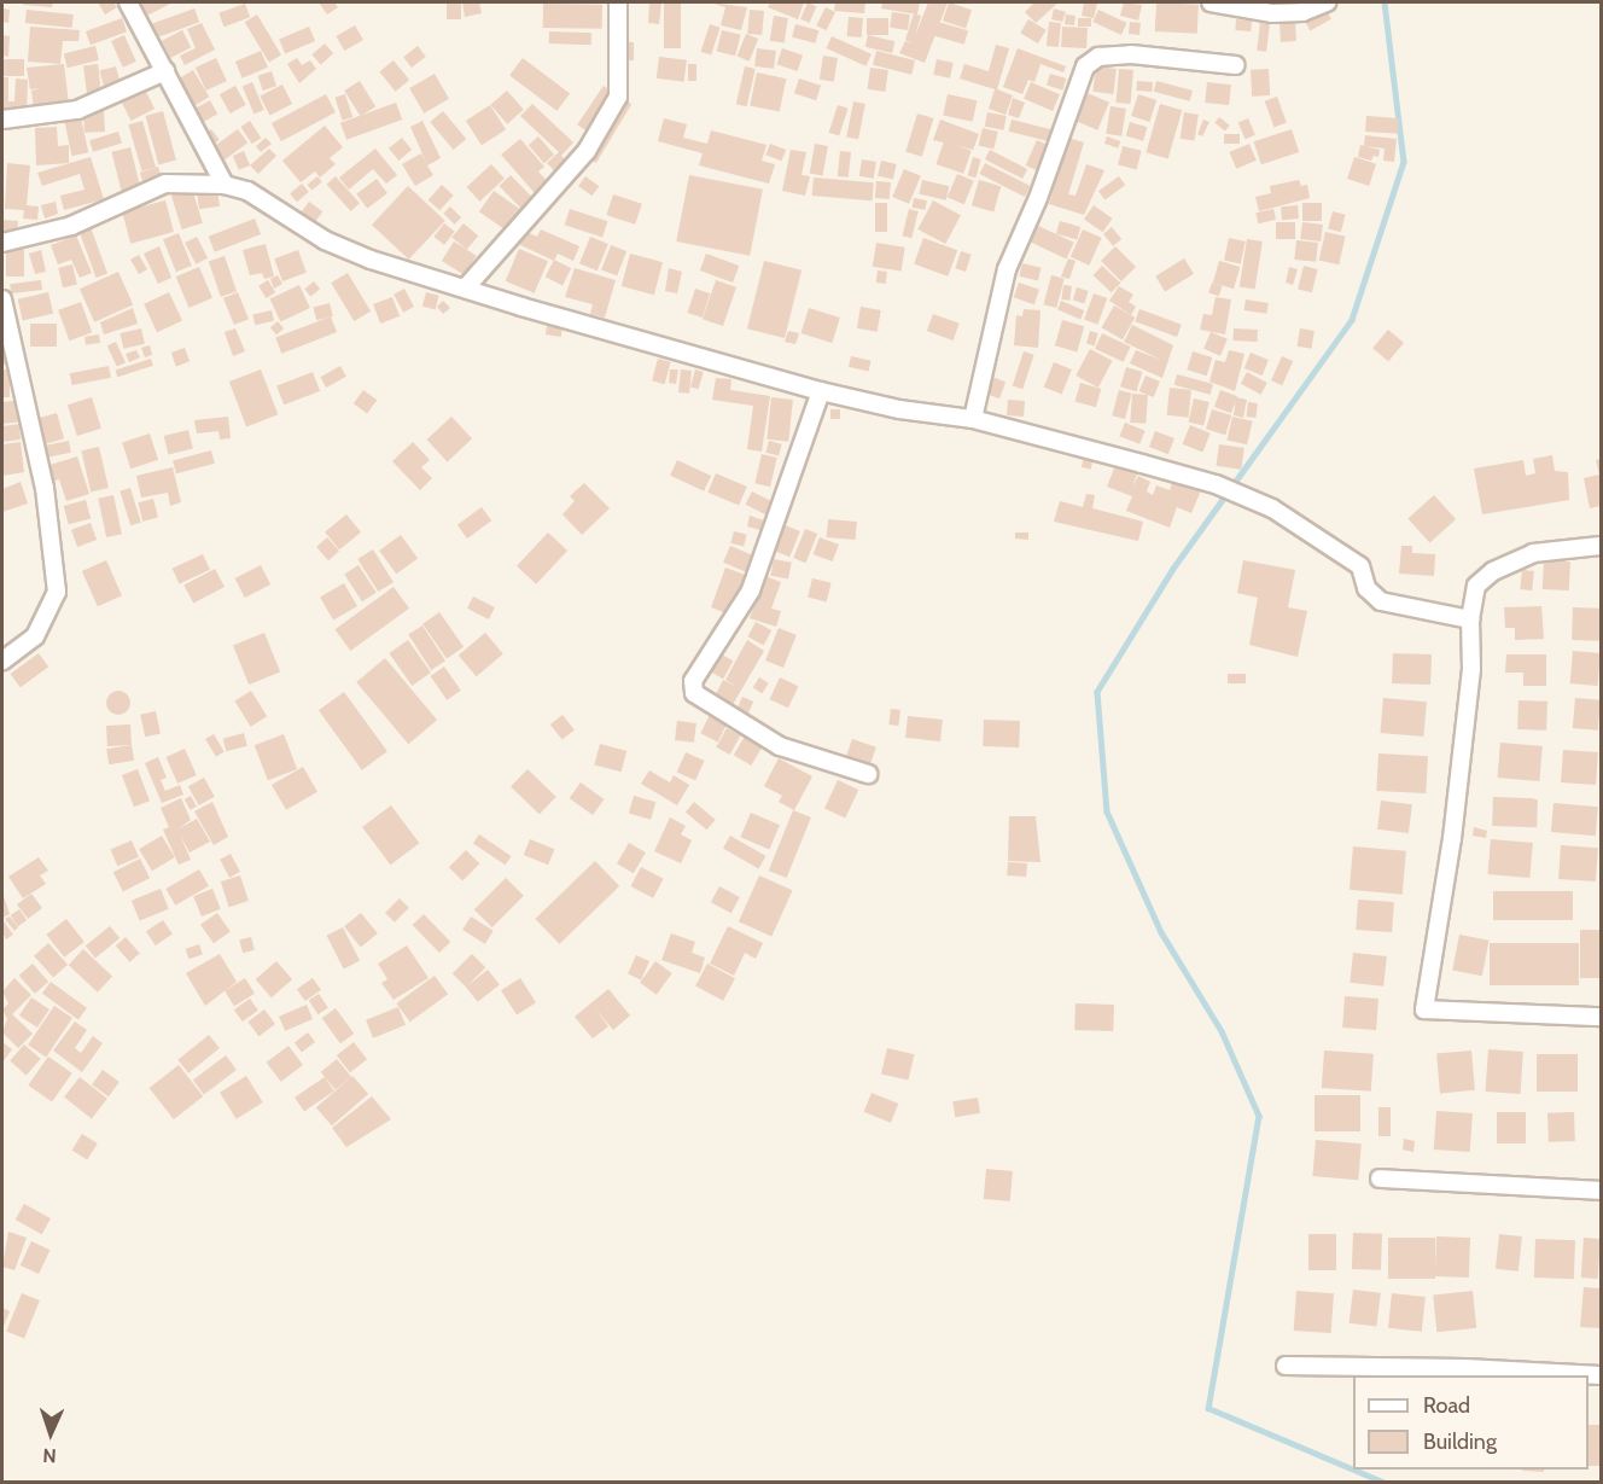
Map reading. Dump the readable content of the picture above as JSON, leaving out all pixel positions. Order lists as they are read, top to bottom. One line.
{"legend":["Road","Building"],"north":"bottom"}
